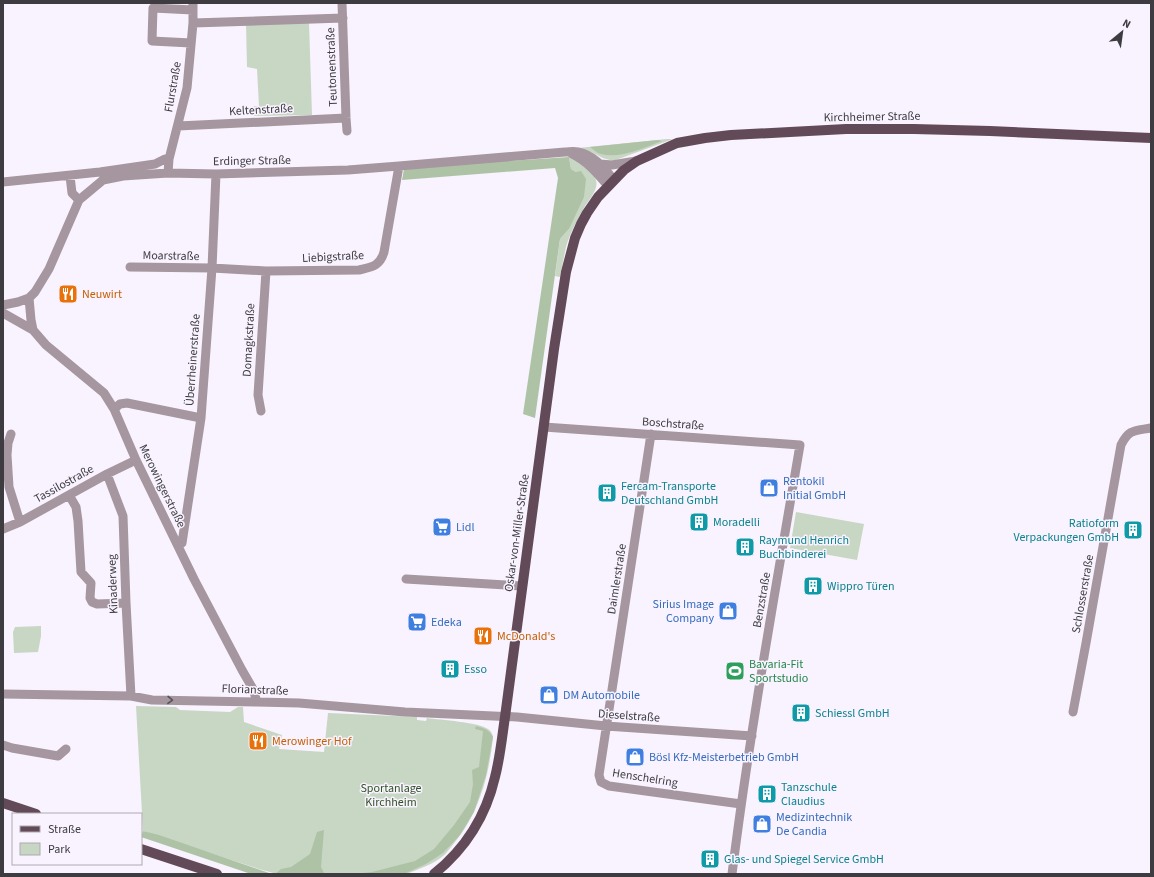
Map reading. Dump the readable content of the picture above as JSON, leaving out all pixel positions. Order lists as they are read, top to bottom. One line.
{"streets":{"main road":["Kirchheimer Straße","Oskar-von-Miller-Straße"],"street":["Teutonenstraße","Flurstraße","Keltenstraße","Erdinger Straße","Moarstraße","Liebigstraße","Domagkstraße","Überrheinerstraße","Boschstraße","Tassilostraße","Merowingerstraße","Daimlerstraße","Kinaderweg","Schlosserstraße","Benzstraße","Florianstraße","Dieselstraße","Henschelring"]},"crossings":[["Teutonenstraße","Keltenstraße"],["Flurstraße","Keltenstraße"],["Flurstraße","Erdinger Straße"],["Kirchheimer Straße","Erdinger Straße"],["Kirchheimer Straße","Oskar-von-Miller-Straße"],["Erdinger Straße","Liebigstraße"],["Erdinger Straße","Überrheinerstraße"],["Erdinger Straße","Oskar-von-Miller-Straße"],["Moarstraße","Liebigstraße"],["Moarstraße","Überrheinerstraße"],["Liebigstraße","Domagkstraße"],["Liebigstraße","Überrheinerstraße"],["Überrheinerstraße","Merowingerstraße"],["Boschstraße","Oskar-von-Miller-Straße"],["Boschstraße","Daimlerstraße"],["Boschstraße","Benzstraße"],["Tassilostraße","Merowingerstraße"],["Tassilostraße","Kinaderweg"],["Merowingerstraße","Florianstraße"],["Oskar-von-Miller-Straße","Florianstraße"],["Oskar-von-Miller-Straße","Dieselstraße"],["Daimlerstraße","Dieselstraße"],["Daimlerstraße","Henschelring"],["Kinaderweg","Florianstraße"],["Benzstraße","Dieselstraße"],["Florianstraße","Dieselstraße"],["Dieselstraße","Henschelring"]],"parks":["Sportanlage Kirchheim"],"places":{"restaurant":["Neuwirt","McDonald's","Merowinger Hof"],"shop":["Rentokil Initial GmbH","Sirius Image Company","DM Automobile","Bösl Kfz-Meisterbetrieb GmbH","Medizintechnik De Candia"],"building":["Fercam-Transporte Deutschland GmbH","Moradelli","Ratioform Verpackungen GmbH","Raymund Henrich Buchbinderei","Wippro Türen","Esso","Schiessl GmbH","Tanzschule Claudius","Glas- und Spiegel Service GmbH"],"supermarket":["Lidl","Edeka"],"sports":["Bavaria-Fit Sportstudio"]},"legend":["Straße","Park"],"north":"top right"}
